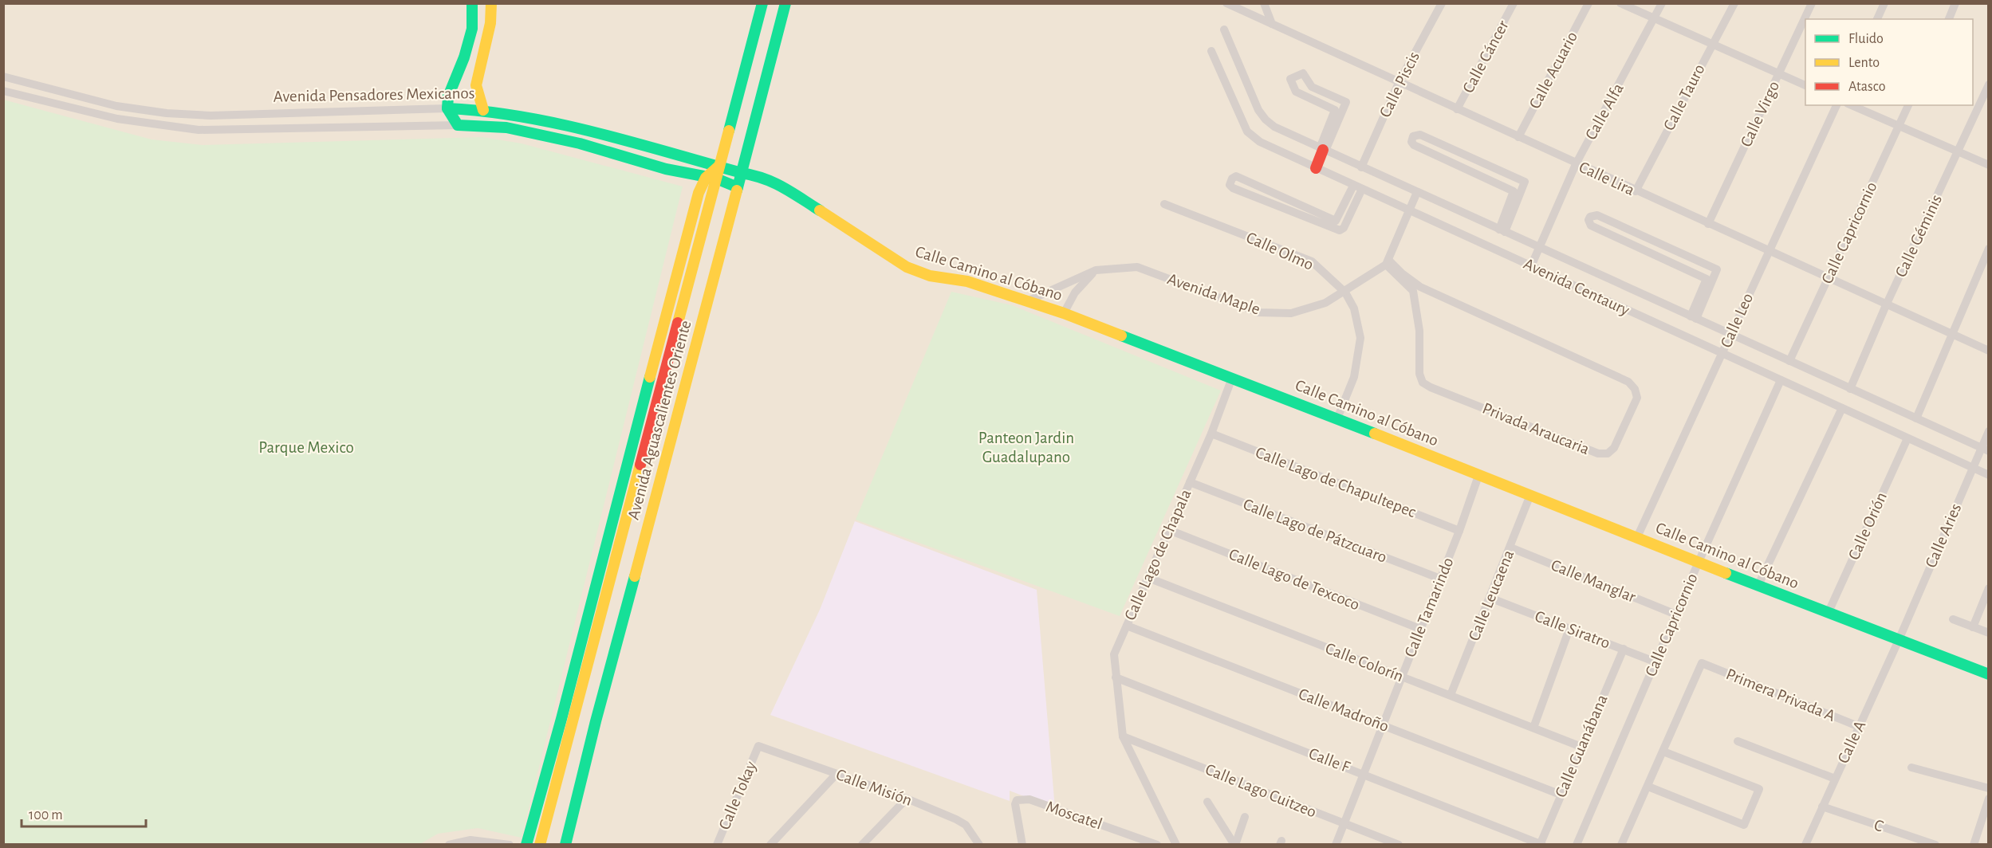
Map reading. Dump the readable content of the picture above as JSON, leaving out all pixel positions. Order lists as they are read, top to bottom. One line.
{"streets":{"street":["Calle Cáncer","Calle Acuario","Calle Piscis","Avenida Pensadores Mexicanos","Calle Tauro","Calle Alfa","Calle Virgo","Calle Lira","Calle Capricornio","Calle Géminis","Calle Olmo","Calle Camino al Cóbano","Avenida Centaury","Avenida Maple","Calle Leo","Avenida Aguascalientes Oriente","Privada Araucaria","Calle Lago de Chapultepec","Calle Orión","Calle Lago de Pátzcuaro","Calle Aries","Calle Lago de Chapala","Calle Lago de Texcoco","Calle Manglar","Calle Leucaena","Calle Tamarindo","Calle Siratro","Calle Colorín","Primera Privada A","Calle Madroño","Calle A","Calle Guanábana","Calle F","Calle Misión","Calle Lago Cuitzeo","Calle Tokay","Moscatel","C"]},"crossings":[["Calle Cáncer","Calle Lira"],["Calle Acuario","Calle Lira"],["Calle Piscis","Calle Lira"],["Calle Piscis","Avenida Centaury"],["Avenida Pensadores Mexicanos","Calle Camino al Cóbano"],["Avenida Pensadores Mexicanos","Avenida Aguascalientes Oriente"],["Calle Tauro","Calle Lira"],["Calle Alfa","Calle Lira"],["Calle Alfa","Avenida Centaury"],["Calle Virgo","Calle Lira"],["Calle Lira","Calle Capricornio"],["Calle Lira","Calle Géminis"],["Calle Lira","Calle Leo"],["Calle Capricornio","Calle Camino al Cóbano"],["Calle Capricornio","Avenida Centaury"],["Calle Capricornio","Calle Manglar"],["Calle Capricornio","Calle Siratro"],["Calle Géminis","Avenida Centaury"],["Calle Olmo","Calle Camino al Cóbano"],["Calle Olmo","Avenida Maple"],["Calle Camino al Cóbano","Avenida Maple"],["Calle Camino al Cóbano","Calle Leo"],["Calle Camino al Cóbano","Avenida Aguascalientes Oriente"],["Calle Camino al Cóbano","Calle Orión"],["Calle Camino al Cóbano","Calle Aries"],["Calle Camino al Cóbano","Calle Lago de Chapala"],["Calle Camino al Cóbano","Calle Leucaena"],["Calle Camino al Cóbano","Calle Tamarindo"],["Calle Camino al Cóbano","Calle A"],["Avenida Centaury","Calle Leo"],["Avenida Centaury","Calle Orión"],["Avenida Centaury","Calle Aries"],["Avenida Maple","Privada Araucaria"],["Calle Lago de Chapultepec","Calle Lago de Chapala"],["Calle Lago de Chapultepec","Calle Tamarindo"],["Calle Lago de Pátzcuaro","Calle Lago de Chapala"],["Calle Lago de Pátzcuaro","Calle Tamarindo"],["Calle Aries","Calle A"],["Calle Lago de Chapala","Calle Lago de Texcoco"],["Calle Lago de Chapala","Calle Colorín"],["Calle Lago de Chapala","Calle Madroño"],["Calle Lago de Chapala","Calle F"],["Calle Lago de Chapala","Calle Lago Cuitzeo"],["Calle Lago de Texcoco","Calle Tamarindo"],["Calle Manglar","Calle Leucaena"],["Calle Leucaena","Calle Siratro"],["Calle Leucaena","Calle Colorín"],["Calle Tamarindo","Calle Colorín"],["Calle Tamarindo","Calle Madroño"],["Calle Tamarindo","Calle F"],["Calle Tamarindo","Calle Lago Cuitzeo"],["Calle Siratro","Calle Guanábana"],["Calle Colorín","Calle Guanábana"],["Primera Privada A","Calle A"],["Calle Madroño","Calle Guanábana"],["Calle A","C"],["Calle Guanábana","Calle F"],["Calle Misión","Calle Tokay"]],"parks":["Panteon Jardin Guadalupano","Parque Mexico"],"legend":["Fluido","Lento","Atasco"],"scale_bar":"100 m"}
